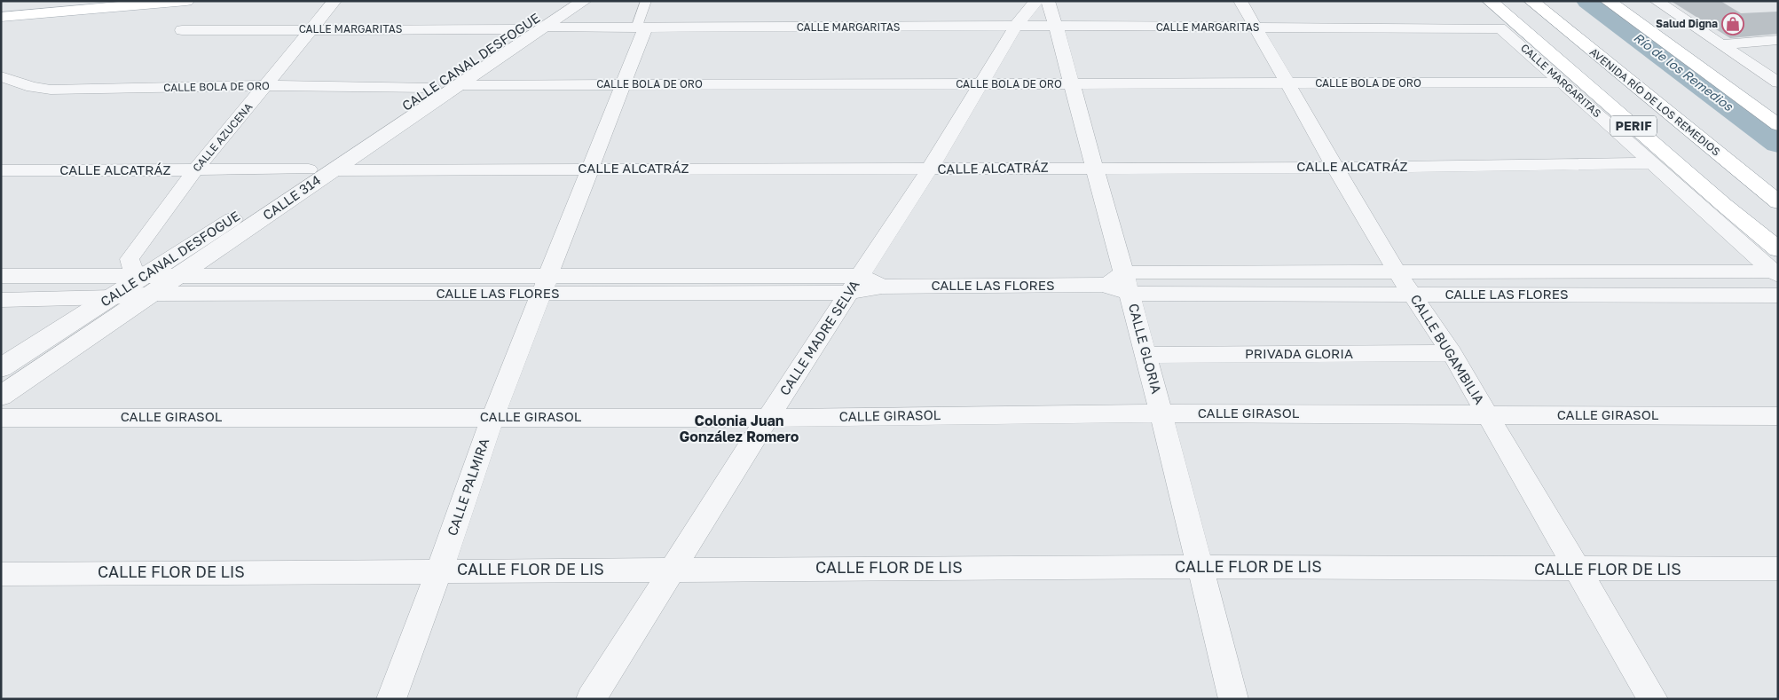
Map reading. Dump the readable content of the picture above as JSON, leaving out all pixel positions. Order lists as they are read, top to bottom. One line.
{"streets":{"main road":["AVENIDA RÍO DE LOS REMEDIOS","PERIF"],"street":["CALLE MARGARITAS","CALLE CANAL DESFOGUE","CALLE BOLA DE ORO","CALLE AZUCENA","CALLE ALCATRÁZ","CALLE 314","CALLE LAS FLORES","CALLE MADRE SELVA","CALLE GLORIA","CALLE BUGAMBILIA","PRIVADA GLORIA","CALLE GIRASOL","CALLE PALMIRA","CALLE FLOR DE LIS"]},"crossings":[["CALLE MARGARITAS","CALLE CANAL DESFOGUE"],["CALLE MARGARITAS","CALLE BOLA DE ORO"],["CALLE MARGARITAS","CALLE AZUCENA"],["CALLE MARGARITAS","CALLE ALCATRÁZ"],["CALLE MARGARITAS","CALLE 314"],["CALLE MARGARITAS","CALLE LAS FLORES"],["CALLE MARGARITAS","CALLE MADRE SELVA"],["CALLE MARGARITAS","CALLE GLORIA"],["CALLE MARGARITAS","CALLE BUGAMBILIA"],["CALLE MARGARITAS","CALLE PALMIRA"],["CALLE CANAL DESFOGUE","CALLE BOLA DE ORO"],["CALLE CANAL DESFOGUE","CALLE AZUCENA"],["CALLE CANAL DESFOGUE","CALLE ALCATRÁZ"],["CALLE CANAL DESFOGUE","CALLE 314"],["CALLE CANAL DESFOGUE","CALLE LAS FLORES"],["CALLE BOLA DE ORO","CALLE AZUCENA"],["CALLE BOLA DE ORO","CALLE 314"],["CALLE BOLA DE ORO","CALLE MADRE SELVA"],["CALLE BOLA DE ORO","CALLE GLORIA"],["CALLE BOLA DE ORO","CALLE BUGAMBILIA"],["CALLE BOLA DE ORO","CALLE PALMIRA"],["CALLE AZUCENA","CALLE ALCATRÁZ"],["CALLE AZUCENA","CALLE 314"],["CALLE AZUCENA","CALLE LAS FLORES"],["CALLE ALCATRÁZ","CALLE 314"],["CALLE ALCATRÁZ","CALLE MADRE SELVA"],["CALLE ALCATRÁZ","CALLE GLORIA"],["CALLE ALCATRÁZ","CALLE BUGAMBILIA"],["CALLE ALCATRÁZ","CALLE PALMIRA"],["CALLE 314","CALLE LAS FLORES"],["CALLE LAS FLORES","CALLE MADRE SELVA"],["CALLE LAS FLORES","CALLE GLORIA"],["CALLE LAS FLORES","CALLE BUGAMBILIA"],["CALLE LAS FLORES","CALLE PALMIRA"],["CALLE MADRE SELVA","CALLE GIRASOL"],["CALLE MADRE SELVA","CALLE FLOR DE LIS"],["CALLE GLORIA","PRIVADA GLORIA"],["CALLE GLORIA","CALLE GIRASOL"],["CALLE GLORIA","CALLE FLOR DE LIS"],["CALLE BUGAMBILIA","PRIVADA GLORIA"],["CALLE BUGAMBILIA","CALLE GIRASOL"],["CALLE BUGAMBILIA","CALLE FLOR DE LIS"],["CALLE GIRASOL","CALLE PALMIRA"],["CALLE PALMIRA","CALLE FLOR DE LIS"]],"districts":["Colonia Juan González Romero"],"water":["Río de los Remedios"],"places":{"shop":["Salud Digna"]}}
